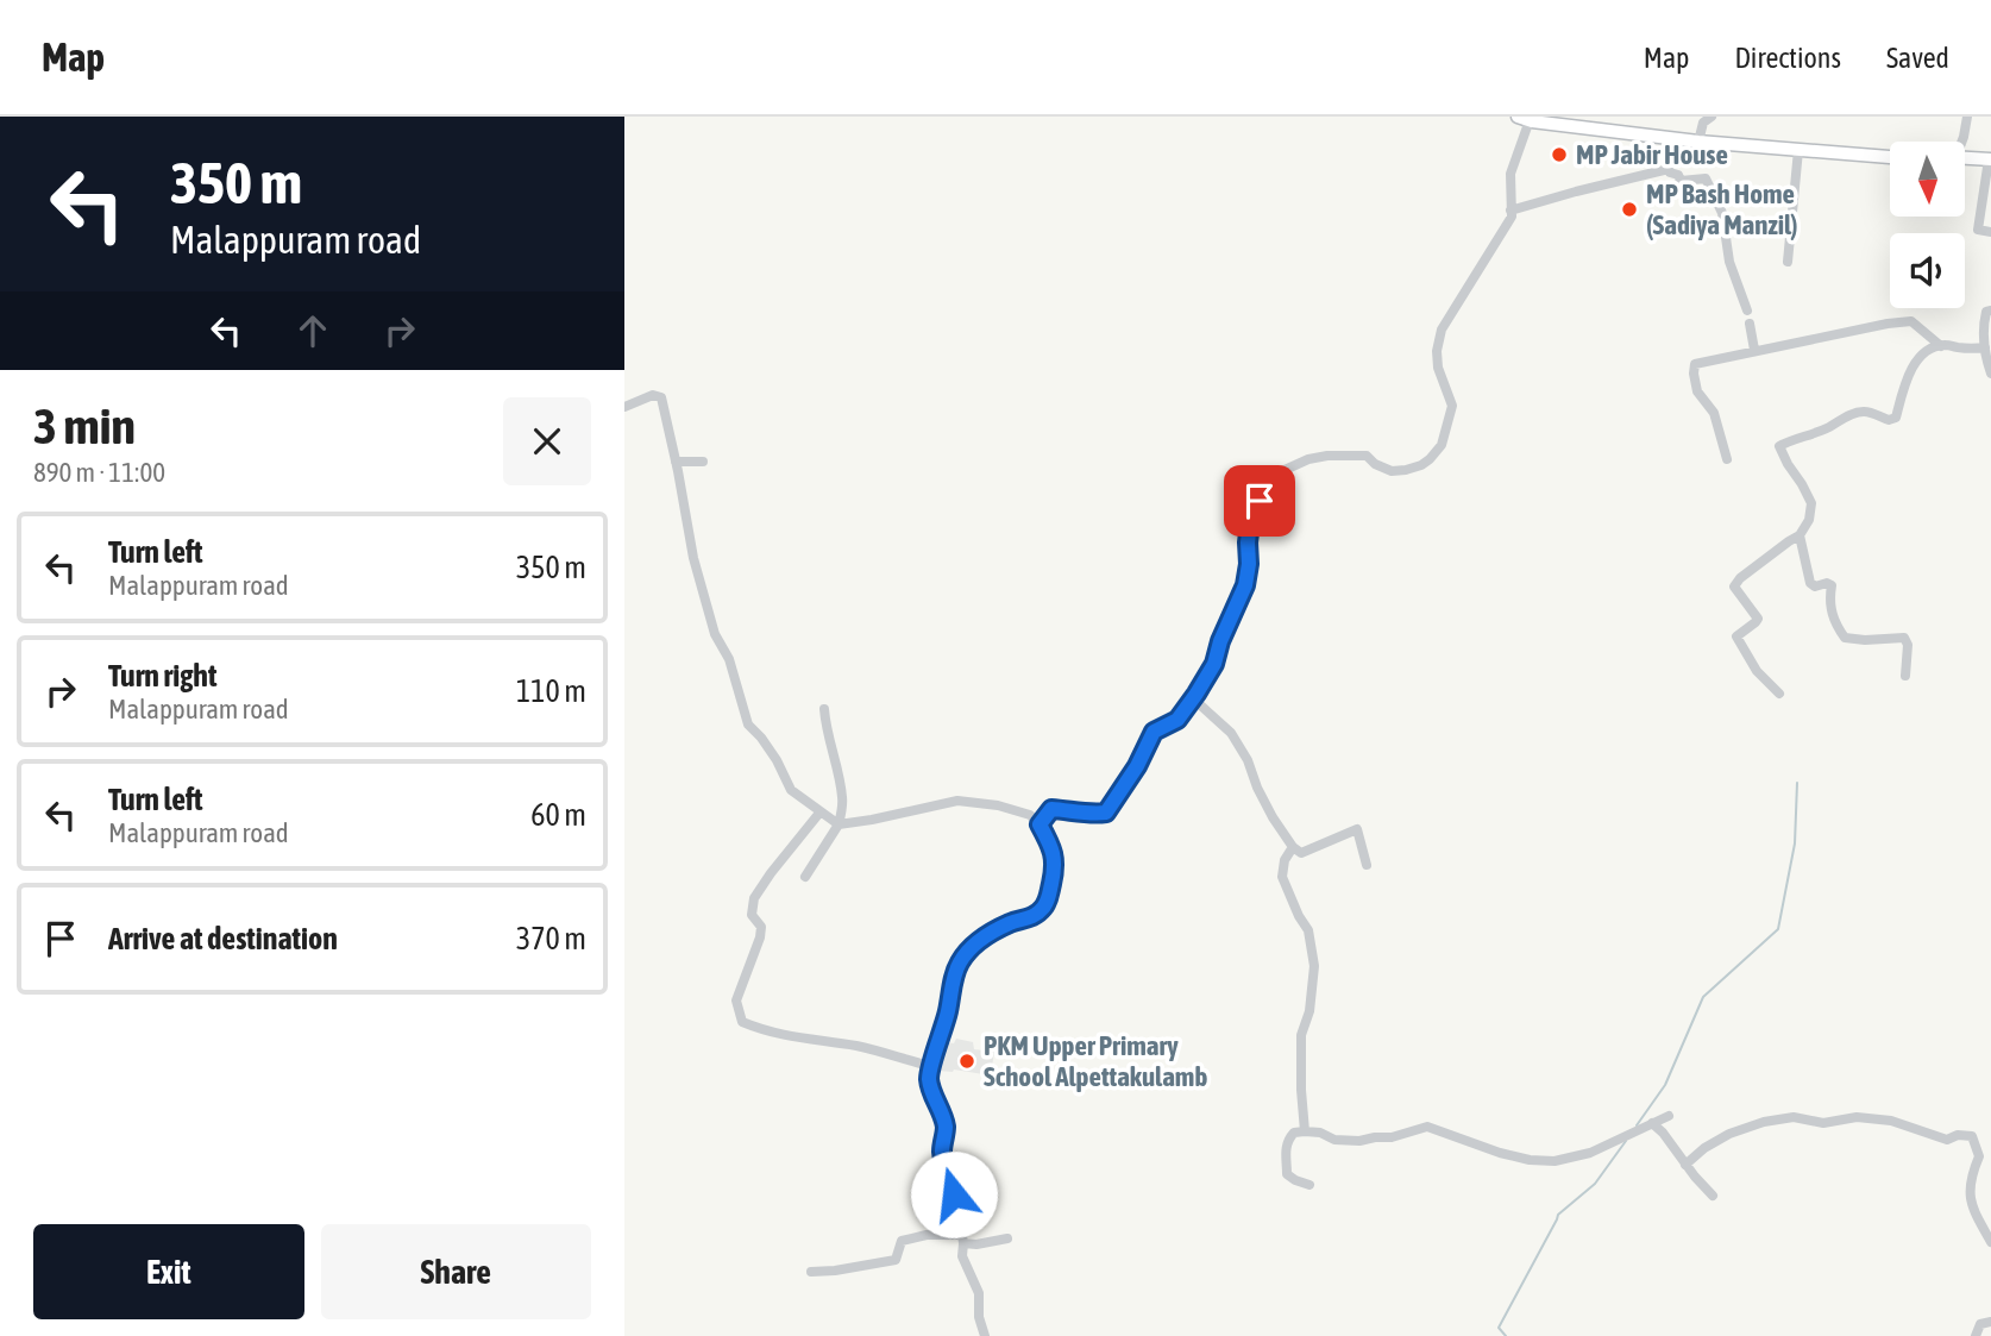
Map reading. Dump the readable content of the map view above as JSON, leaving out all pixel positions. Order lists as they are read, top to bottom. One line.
{"places":["MP Jabir House","MP Bash Home (Sadiya Manzil)","PKM Upper Primary School Alpettakulamb"],"north":"bottom","page":{"header":"Map","nav":["Map","Directions","Saved"],"turn":["350 m","Malappuram road"],"heading":["3 min","890 m · 11:00"],"list":[{"name":"Turn left","note":"Malappuram road","value":"350 m"},{"name":"Turn right","note":"Malappuram road","value":"110 m"},{"name":"Turn left","note":"Malappuram road","value":"60 m"},{"name":"Arrive at destination","value":"370 m"}],"buttons":["Exit","Share"]}}
